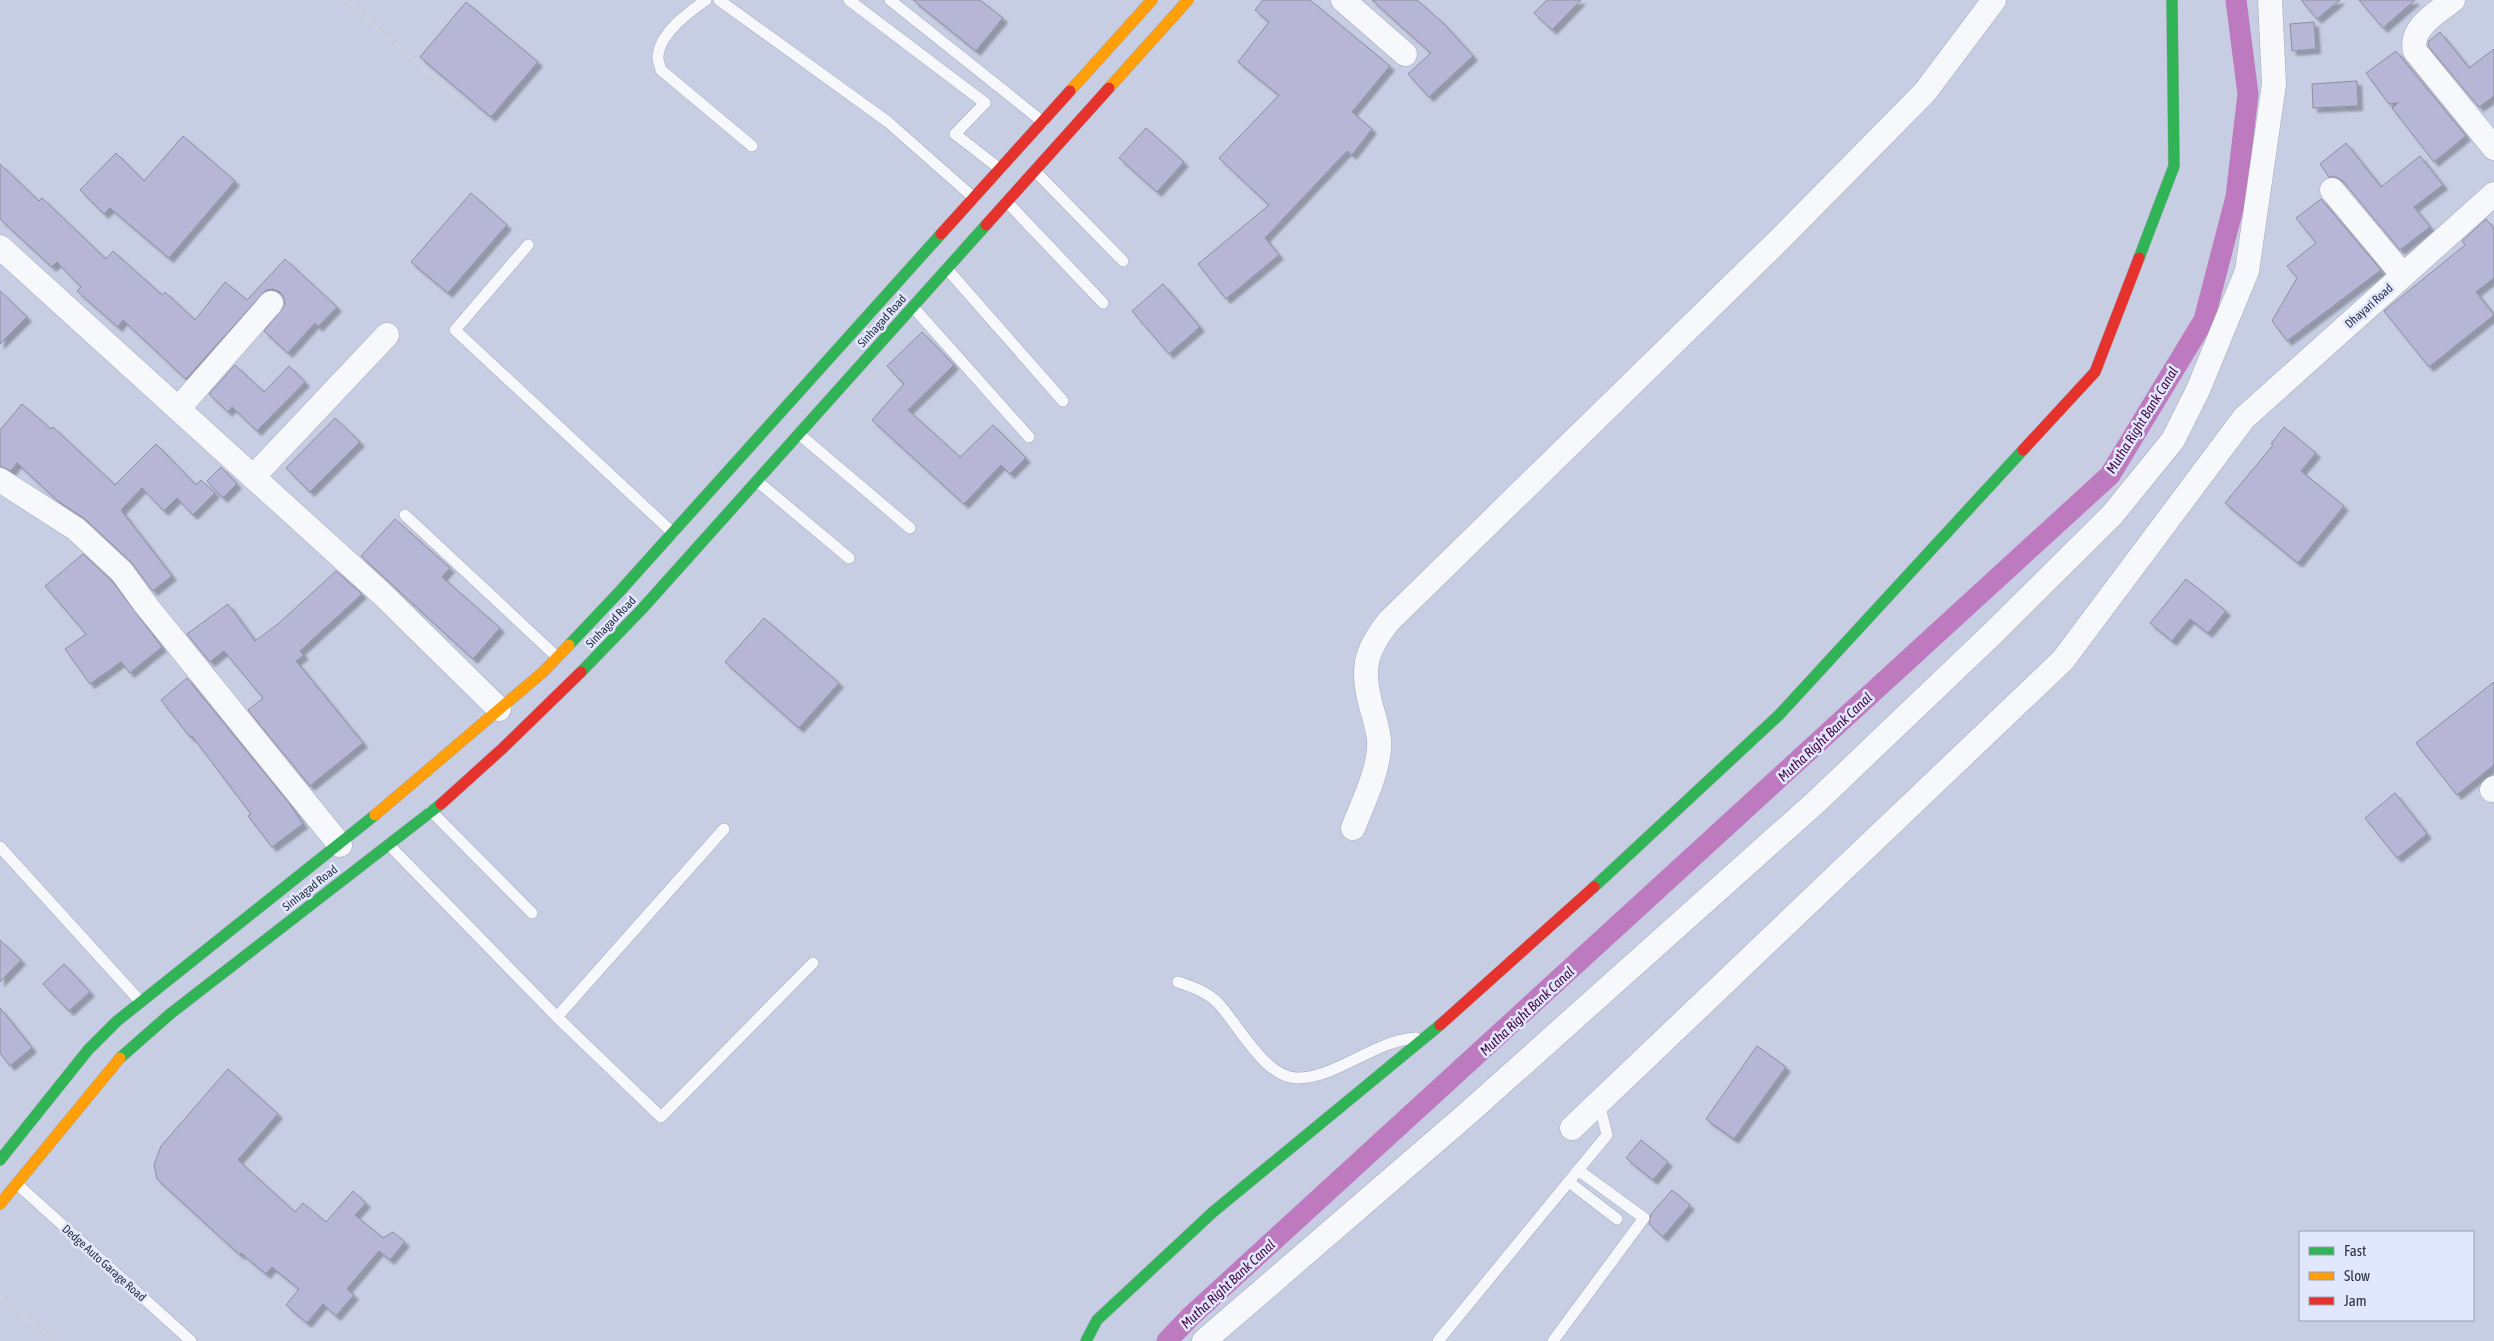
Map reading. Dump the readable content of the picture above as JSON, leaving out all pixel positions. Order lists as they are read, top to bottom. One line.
{"streets":{"main road":["Sinhagad Road"],"street":["Dhayari Road"],"lane":["Dedge Auto Garage Road"]},"crossings":[["Sinhagad Road","Dedge Auto Garage Road"]],"water":["Mutha Right Bank Canal"],"legend":["Fast","Slow","Jam"]}
